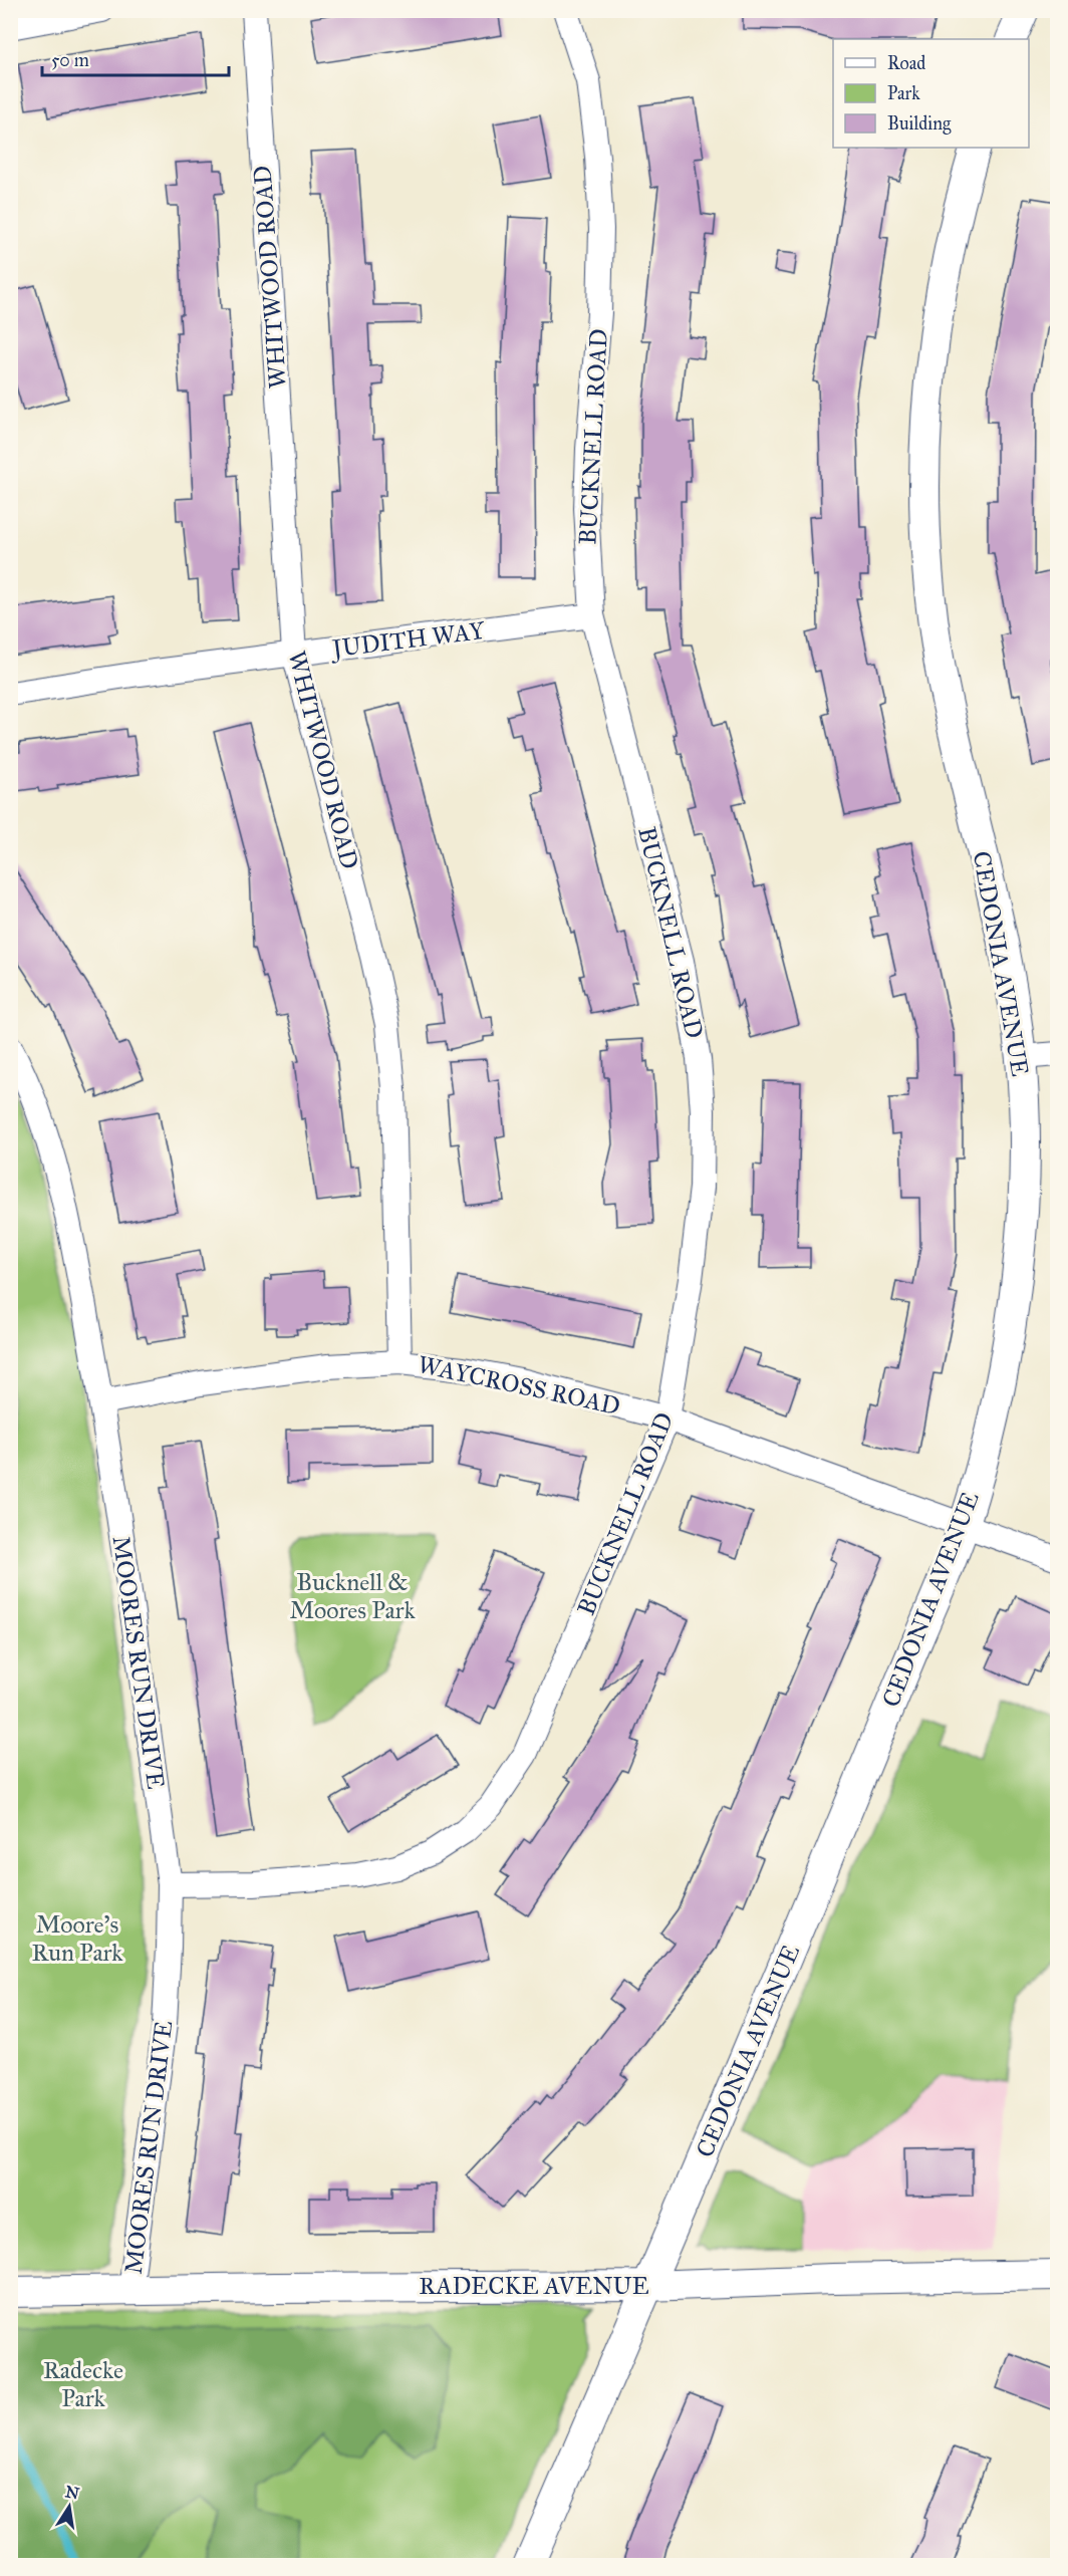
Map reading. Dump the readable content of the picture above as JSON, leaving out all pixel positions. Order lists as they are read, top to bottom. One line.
{"streets":{"street":["WHITWOOD ROAD","BUCKNELL ROAD","JUDITH WAY","CEDONIA AVENUE","WAYCROSS ROAD","MOORES RUN DRIVE","RADECKE AVENUE"]},"crossings":[["WHITWOOD ROAD","JUDITH WAY"],["WHITWOOD ROAD","WAYCROSS ROAD"],["BUCKNELL ROAD","JUDITH WAY"],["BUCKNELL ROAD","WAYCROSS ROAD"],["BUCKNELL ROAD","MOORES RUN DRIVE"],["CEDONIA AVENUE","WAYCROSS ROAD"],["CEDONIA AVENUE","RADECKE AVENUE"],["WAYCROSS ROAD","MOORES RUN DRIVE"],["MOORES RUN DRIVE","RADECKE AVENUE"]],"parks":["Bucknell & Moores Park","Moore's Run Park","Radecke Park"],"legend":["Road","Park","Building"],"scale_bar":"50 m","north":"top"}
